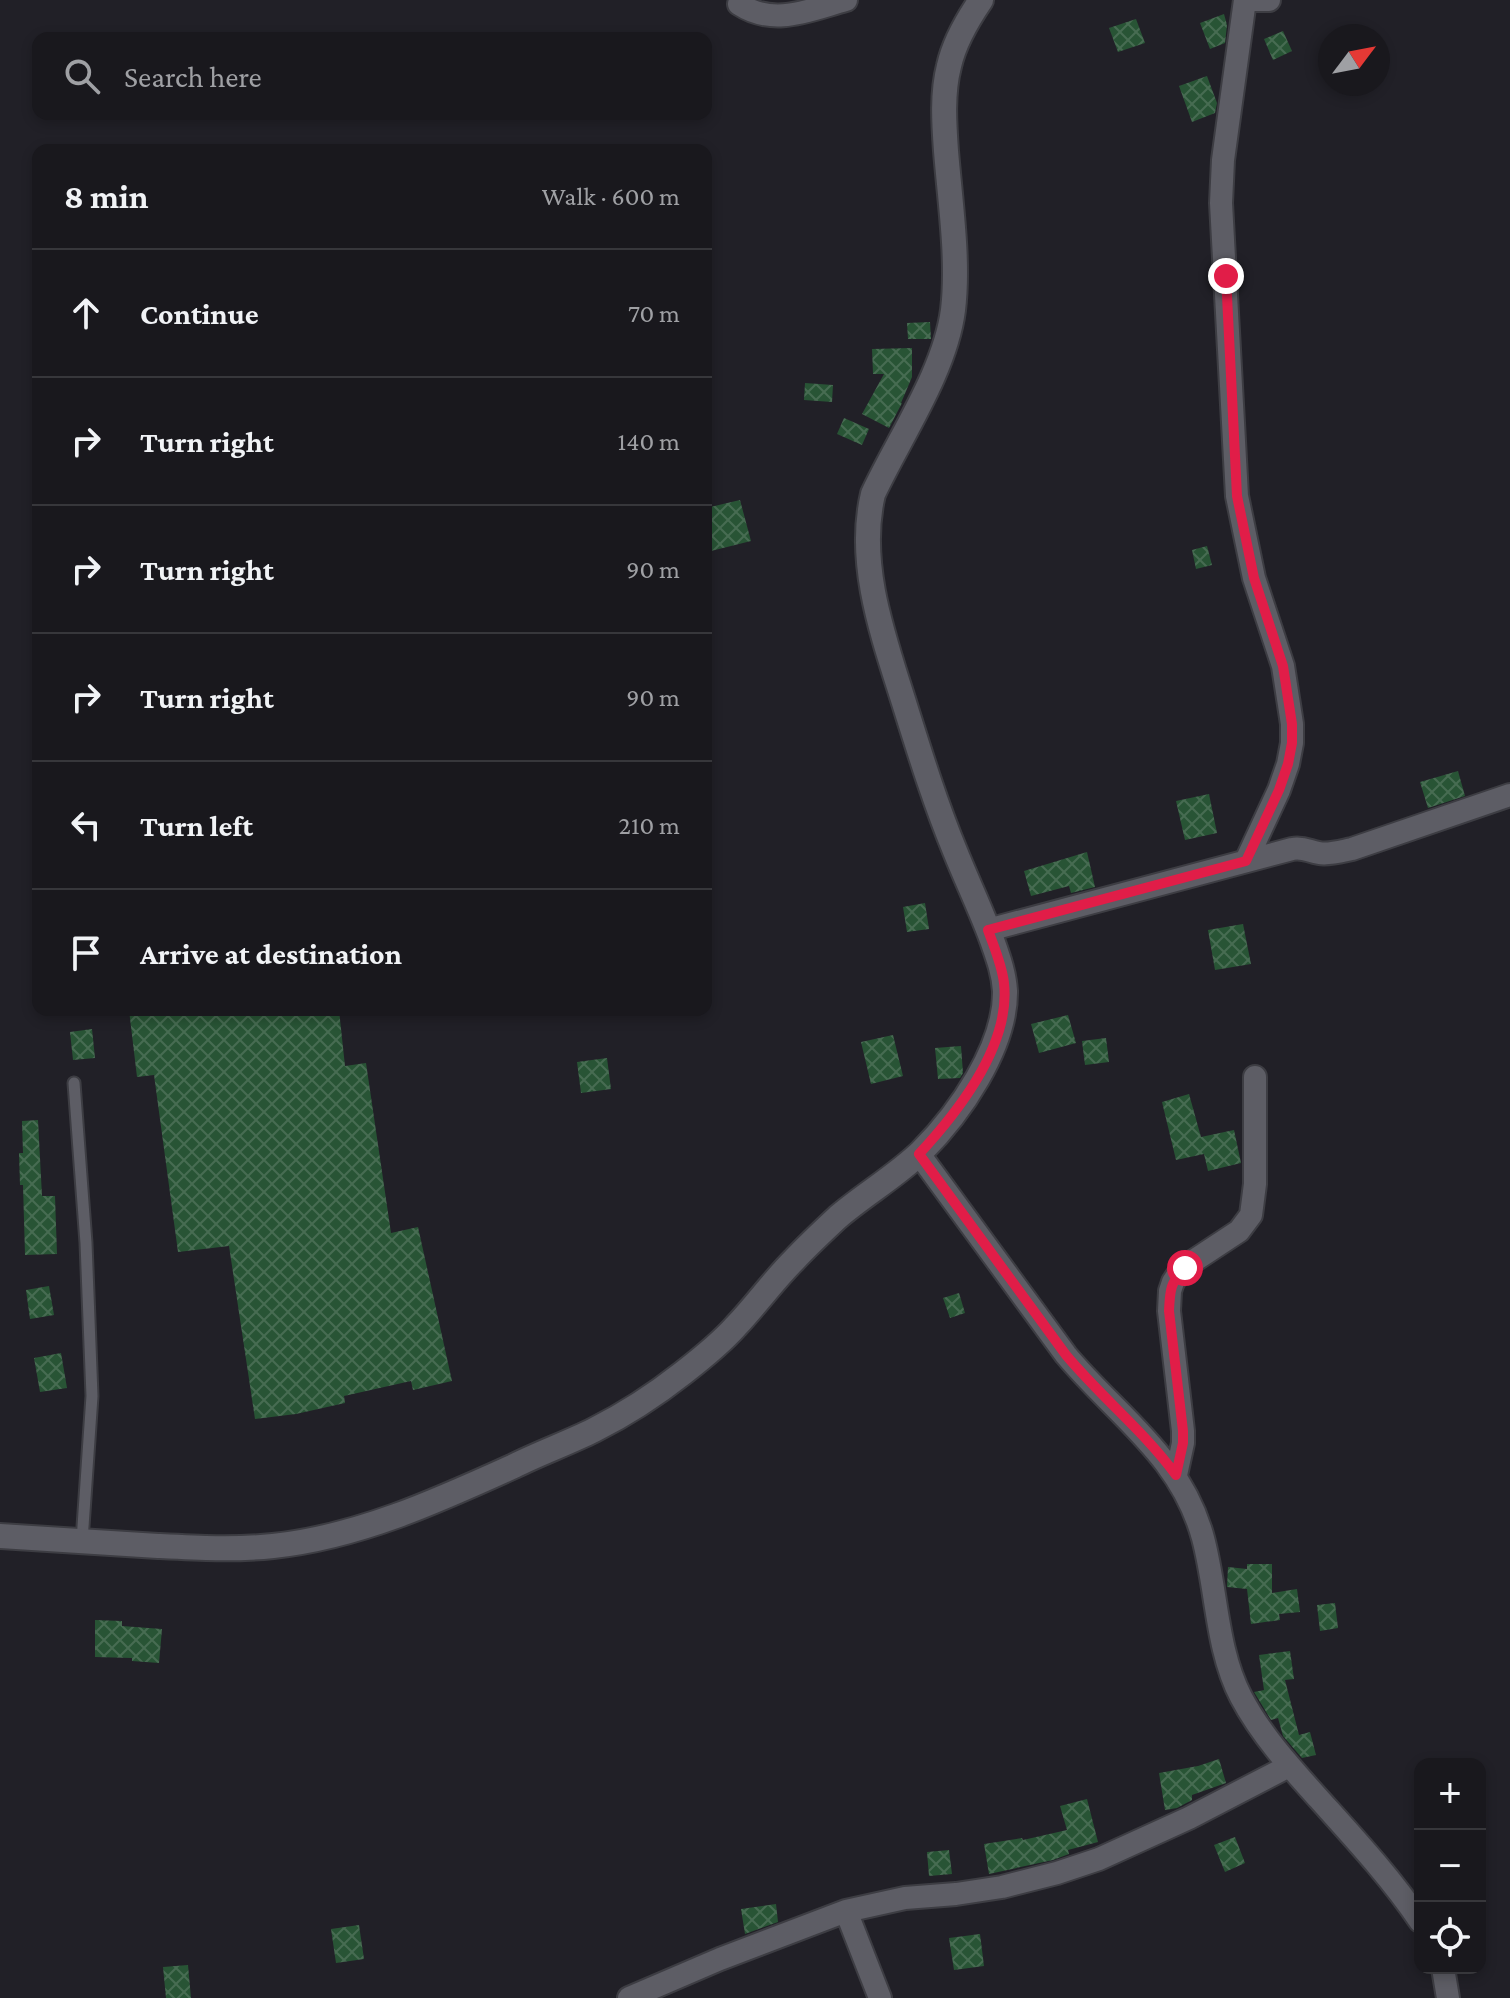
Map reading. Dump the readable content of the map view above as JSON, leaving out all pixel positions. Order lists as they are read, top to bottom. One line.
{"north":"top right","page":{"search":"Search here","heading":["8 min","Walk · 600 m"],"list":[["Continue","70 m"],["Turn right","140 m"],["Turn right","90 m"],["Turn right","90 m"],["Turn left","210 m"],"Arrive at destination"],"map_buttons":["+","−"]}}
